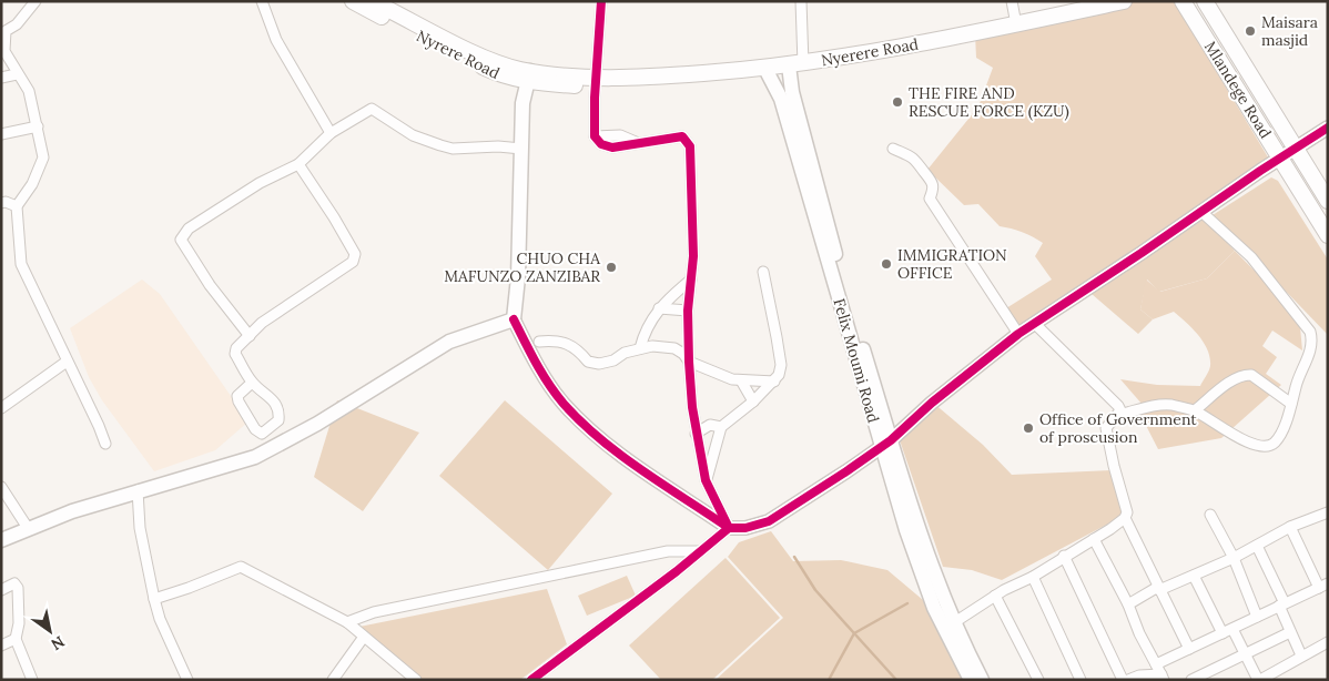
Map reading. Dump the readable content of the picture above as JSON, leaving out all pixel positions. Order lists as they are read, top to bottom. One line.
{"streets":{"main road":["Nyerere Road","Nyrere Road","Mlandege Road","Felix Moumi Road"]},"crossings":[["Nyerere Road","Nyrere Road"],["Nyerere Road","Felix Moumi Road"]],"places":["Maisara masjid","THE FIRE AND RESCUE FORCE (KZU)","IMMIGRATION OFFICE","CHUO CHA MAFUNZO ZANZIBAR","Office of Government of proscusion"],"north":"bottom right"}
